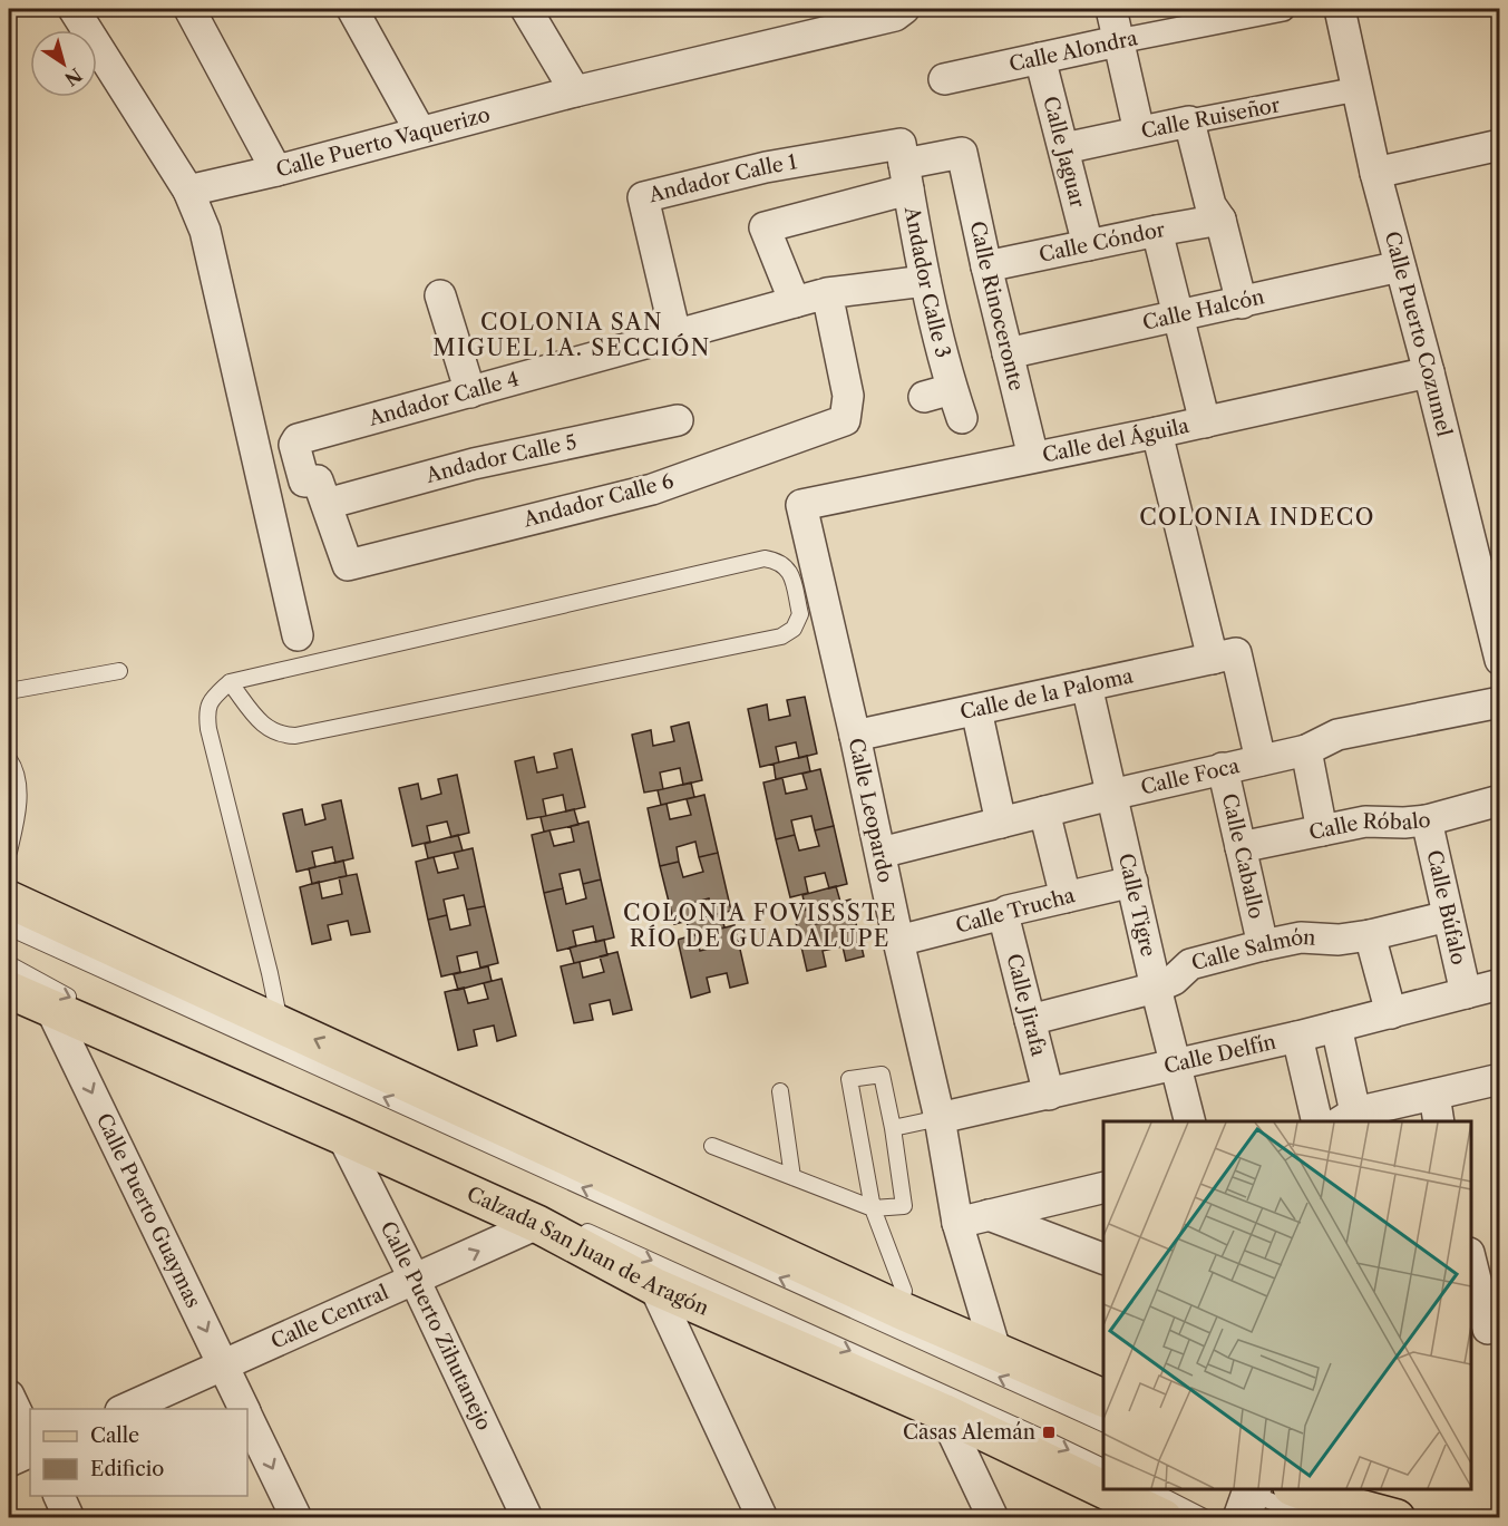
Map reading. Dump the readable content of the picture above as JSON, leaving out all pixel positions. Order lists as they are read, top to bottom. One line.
{"streets":{"main road":["Calzada San Juan de Aragón"],"street":["Calle Alondra","Calle Ruiseñor","Calle Puerto Vaquerizo","Calle Jaguar","Andador Calle 1","Calle Cóndor","Andador Calle 3","Calle Rinoceronte","Calle Halcón","Calle Puerto Cozumel","Andador Calle 4","Calle del Águila","Andador Calle 5","Andador Calle 6","Calle de la Paloma","Calle Foca","Calle Leopardo","Calle Róbalo","Calle Caballo","Calle Tigre","Calle Búfalo","Calle Trucha","Calle Salmón","Calle Jirafa","Calle Delfín","Calle Puerto Guaymas","Calle Central","Calle Puerto Zihutanejo"]},"crossings":[["Calle Alondra","Calle Jaguar"],["Calle Ruiseñor","Calle Jaguar"],["Calle Ruiseñor","Calle Puerto Cozumel"],["Calle Jaguar","Calle Cóndor"],["Andador Calle 1","Andador Calle 3"],["Andador Calle 1","Calle Rinoceronte"],["Andador Calle 1","Andador Calle 4"],["Calle Cóndor","Calle Rinoceronte"],["Andador Calle 3","Calle Rinoceronte"],["Andador Calle 3","Andador Calle 4"],["Calle Rinoceronte","Calle Halcón"],["Calle Rinoceronte","Calle del Águila"],["Calle Halcón","Calle Puerto Cozumel"],["Calle Puerto Cozumel","Calle del Águila"],["Andador Calle 4","Andador Calle 5"],["Andador Calle 4","Andador Calle 6"],["Calle del Águila","Calle Leopardo"],["Andador Calle 5","Andador Calle 6"],["Calle de la Paloma","Calle Leopardo"],["Calle de la Paloma","Calle Tigre"],["Calle Foca","Calle Leopardo"],["Calle Foca","Calle Caballo"],["Calle Foca","Calle Tigre"],["Calle Leopardo","Calle Trucha"],["Calle Leopardo","Calle Delfín"],["Calle Róbalo","Calle Caballo"],["Calle Róbalo","Calle Búfalo"],["Calle Caballo","Calle Salmón"],["Calle Tigre","Calle Trucha"],["Calle Tigre","Calle Salmón"],["Calle Tigre","Calle Delfín"],["Calle Búfalo","Calle Salmón"],["Calle Búfalo","Calle Delfín"],["Calle Trucha","Calle Jirafa"],["Calle Salmón","Calle Jirafa"],["Calle Jirafa","Calle Delfín"],["Calle Puerto Guaymas","Calzada San Juan de Aragón"],["Calle Puerto Guaymas","Calle Central"],["Calzada San Juan de Aragón","Calle Central"],["Calzada San Juan de Aragón","Calle Puerto Zihutanejo"],["Calle Central","Calle Puerto Zihutanejo"]],"one_way":["Calle Puerto Guaymas"],"districts":["COLONIA SAN MIGUEL 1A. SECCIÓN","COLONIA INDECO","COLONIA FOVISSSTE RÍO DE GUADALUPE"],"places":{"transit":["Casas Alemán"]},"legend":["Calle","Edificio"],"north":"bottom right"}
